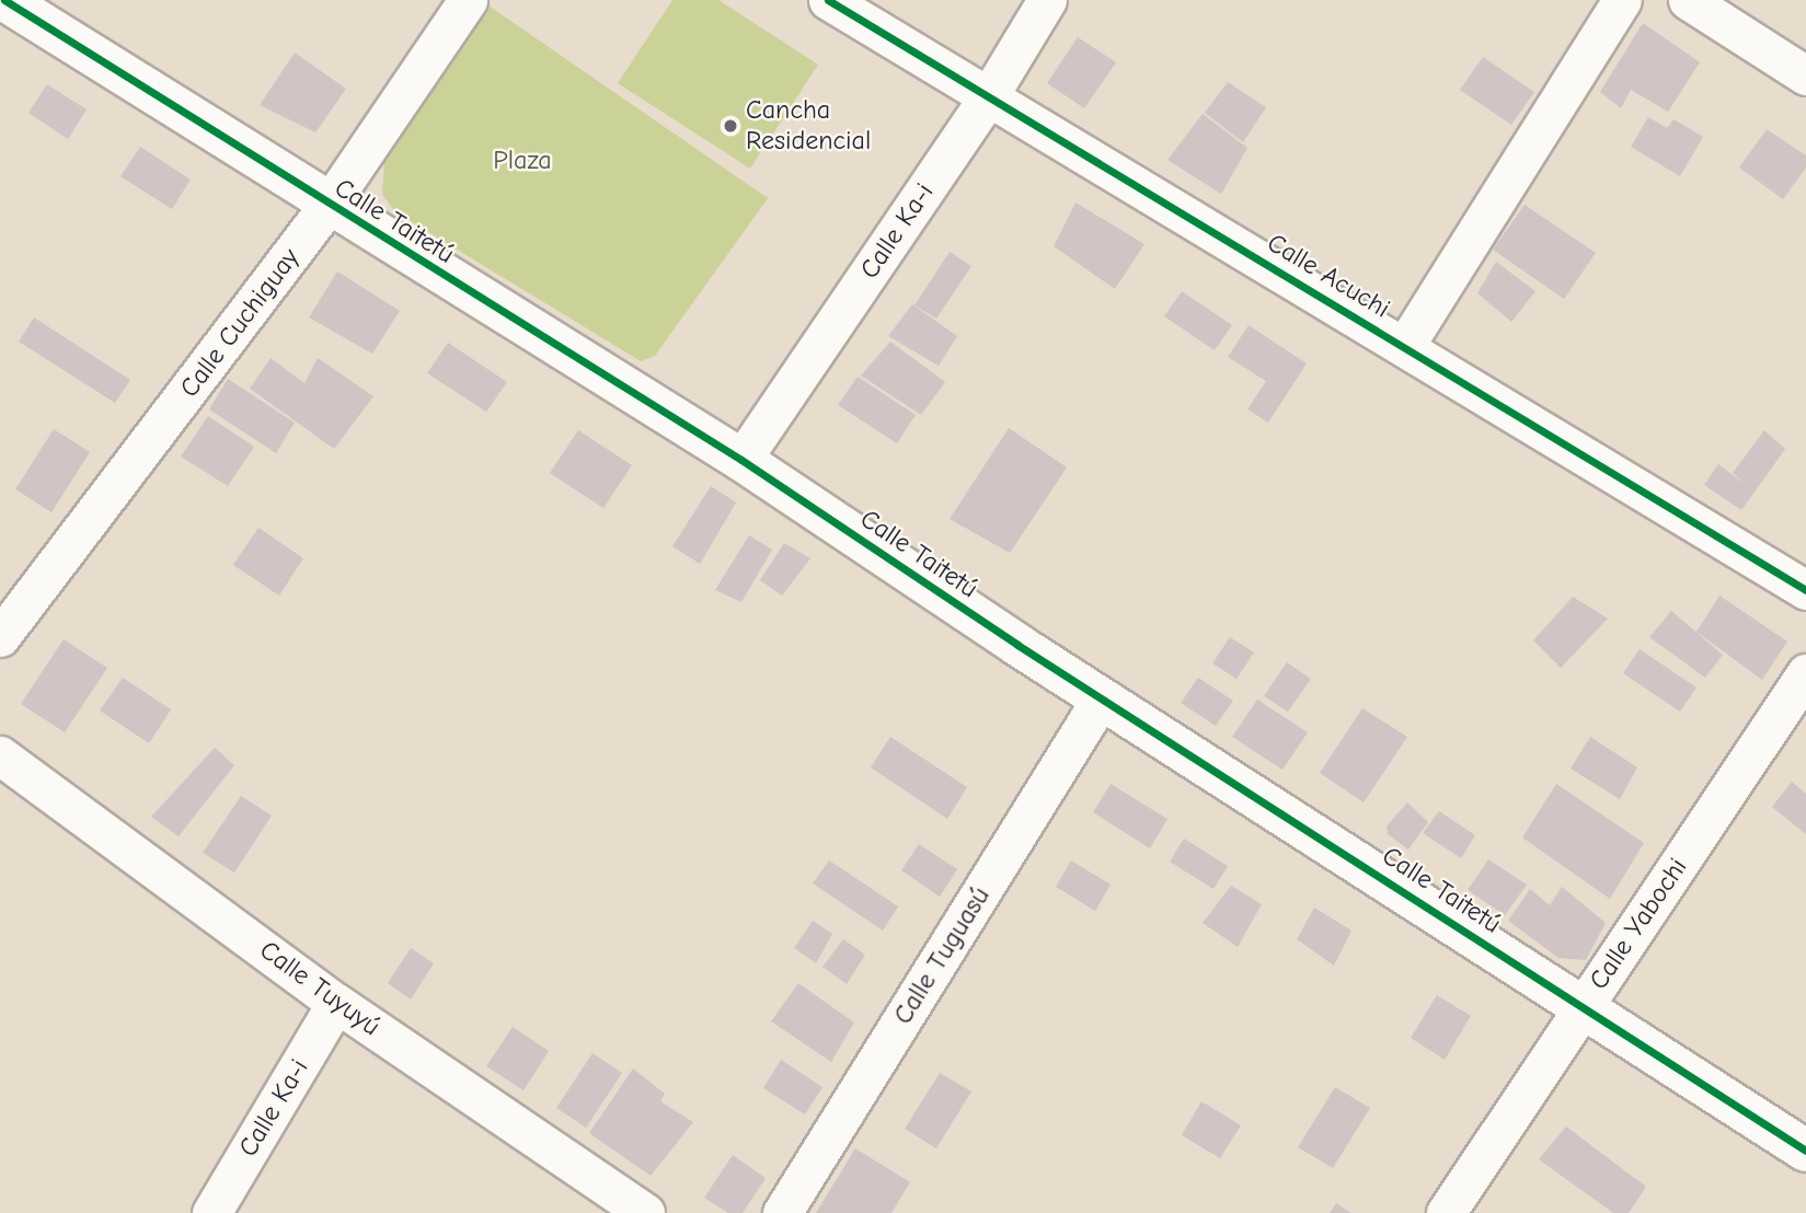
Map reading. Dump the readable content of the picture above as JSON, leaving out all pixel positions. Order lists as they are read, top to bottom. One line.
{"streets":{"street":["Calle Taitetú","Calle Ka-i","Calle Acuchi","Calle Cuchiguay","Calle Yabochi","Calle Tuguasú","Calle Tuyuyú"]},"crossings":[["Calle Taitetú","Calle Ka-i"],["Calle Taitetú","Calle Cuchiguay"],["Calle Taitetú","Calle Yabochi"],["Calle Taitetú","Calle Tuguasú"],["Calle Ka-i","Calle Acuchi"],["Calle Ka-i","Calle Tuyuyú"]],"parks":["Plaza"],"places":["Cancha Residencial"]}
